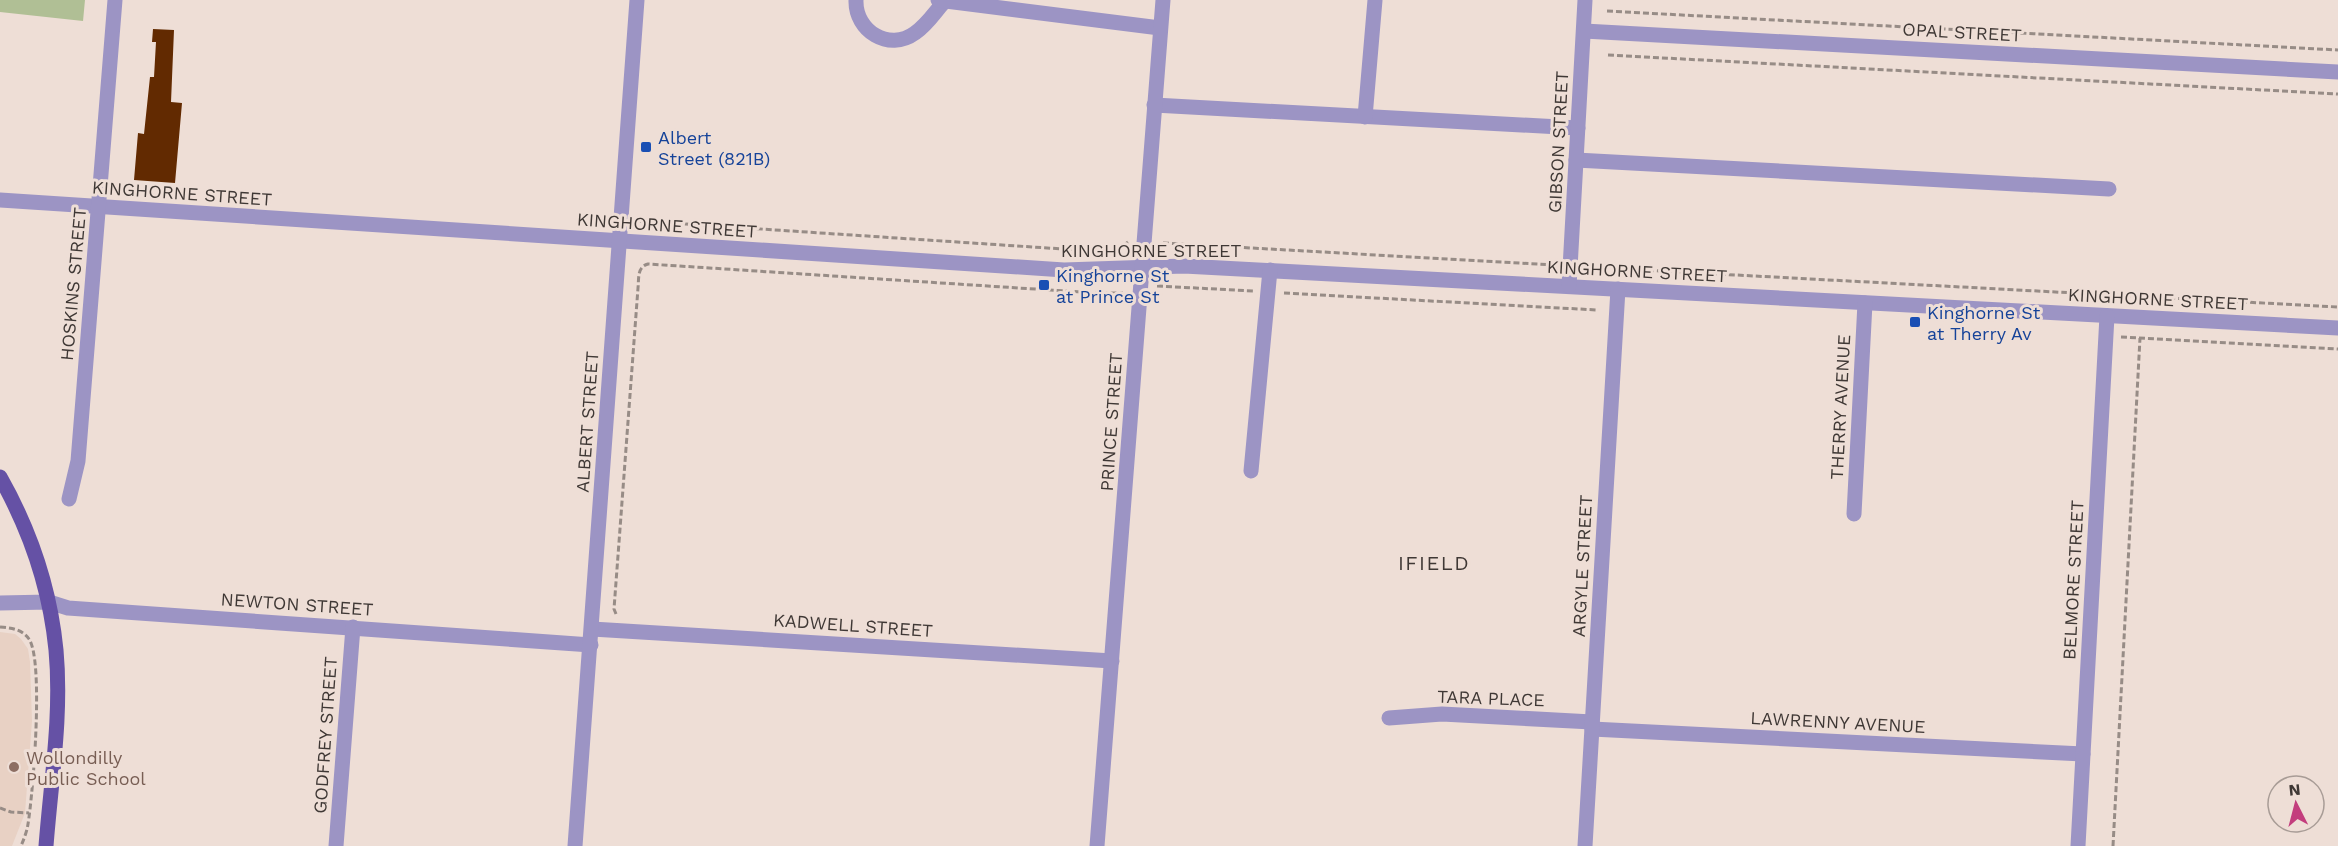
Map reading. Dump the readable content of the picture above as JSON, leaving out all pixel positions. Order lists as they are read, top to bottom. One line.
{"streets":{"street":["OPAL STREET","GIBSON STREET","KINGHORNE STREET","HOSKINS STREET","THERRY AVENUE","ALBERT STREET","PRINCE STREET","ARGYLE STREET","BELMORE STREET","NEWTON STREET","KADWELL STREET","TARA PLACE","LAWRENNY AVENUE","GODFREY STREET"]},"crossings":[["OPAL STREET","GIBSON STREET"],["GIBSON STREET","KINGHORNE STREET"],["KINGHORNE STREET","HOSKINS STREET"],["KINGHORNE STREET","THERRY AVENUE"],["KINGHORNE STREET","ALBERT STREET"],["KINGHORNE STREET","PRINCE STREET"],["KINGHORNE STREET","ARGYLE STREET"],["KINGHORNE STREET","BELMORE STREET"],["ALBERT STREET","NEWTON STREET"],["ALBERT STREET","KADWELL STREET"],["PRINCE STREET","KADWELL STREET"],["ARGYLE STREET","TARA PLACE"],["ARGYLE STREET","LAWRENNY AVENUE"],["BELMORE STREET","LAWRENNY AVENUE"],["NEWTON STREET","GODFREY STREET"],["TARA PLACE","LAWRENNY AVENUE"]],"districts":["IFIELD"],"places":{"transit":["Albert Street (821B)","Kinghorne St at Prince St","Kinghorne St at Therry Av"],"other":["Wollondilly Public School"]},"north":"top"}
